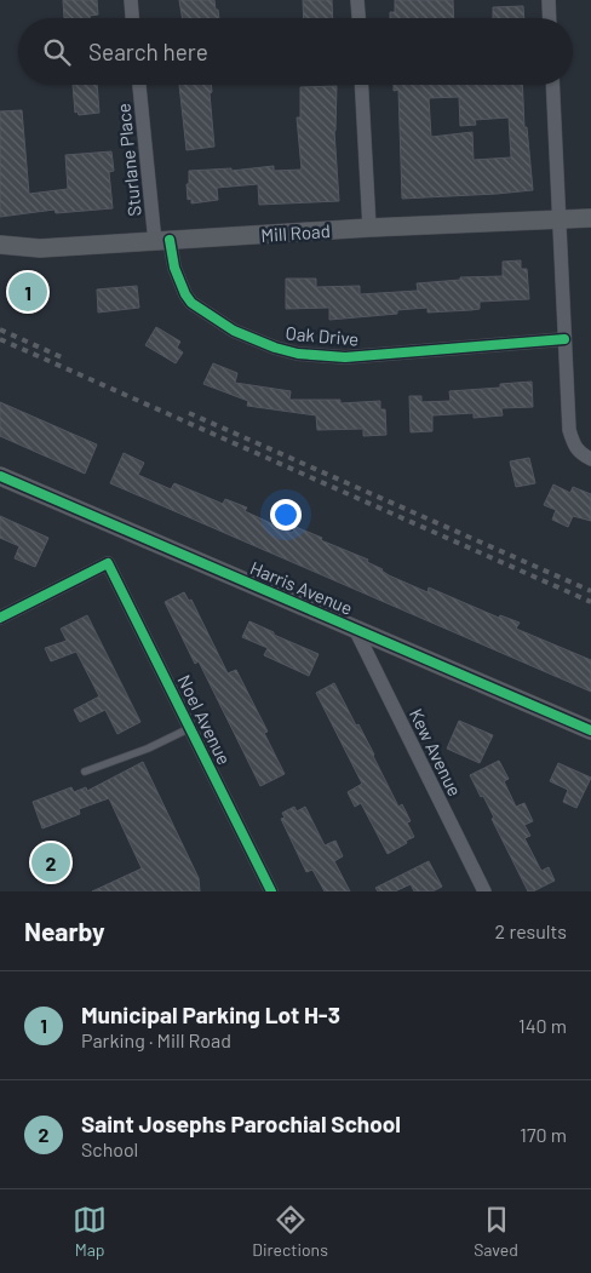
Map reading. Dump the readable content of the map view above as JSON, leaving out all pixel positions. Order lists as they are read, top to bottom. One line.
{"streets":{"street":["Sturlane Place","Mill Road","Oak Drive","Harris Avenue","Noel Avenue","Kew Avenue"]},"crossings":[["Sturlane Place","Mill Road"],["Sturlane Place","Oak Drive"],["Mill Road","Oak Drive"],["Harris Avenue","Kew Avenue"]],"page":{"search":"Search here","pins":["1","2"],"heading":["Nearby","2 results"],"list":[{"mark":"1","name":"Municipal Parking Lot H-3","note":"Parking · Mill Road","value":"140 m"},{"mark":"2","name":"Saint Josephs Parochial School","note":"School","value":"170 m"}],"nav":["Map","Directions","Saved"]}}
